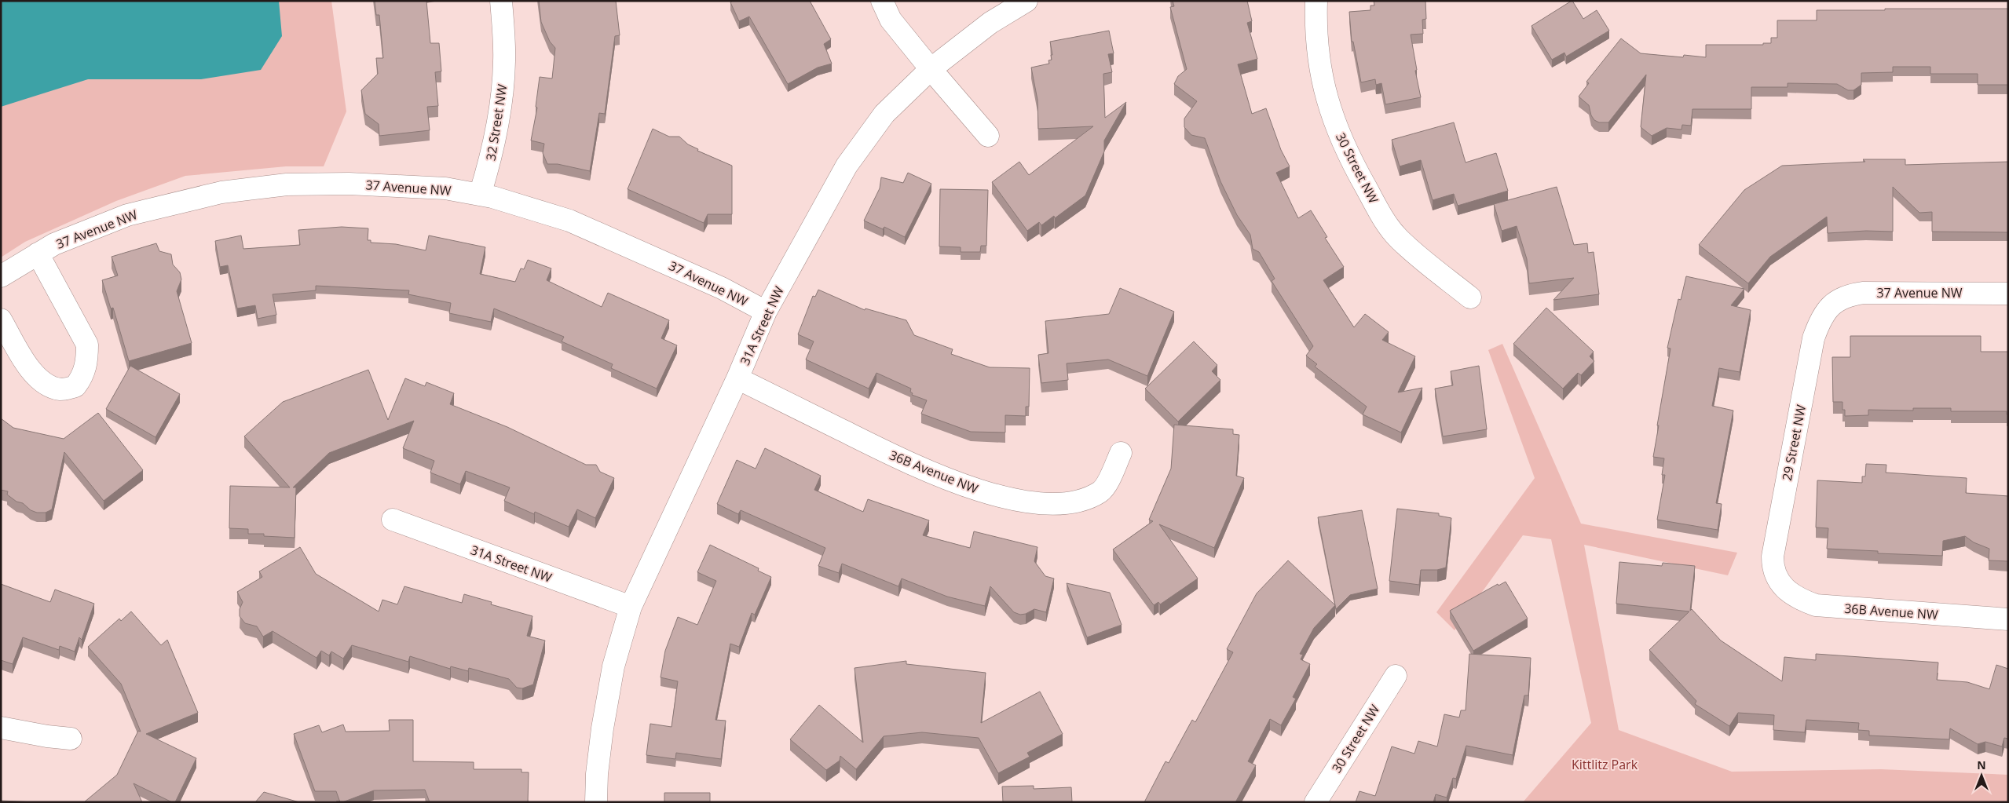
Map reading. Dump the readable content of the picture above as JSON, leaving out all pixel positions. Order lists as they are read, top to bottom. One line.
{"streets":{"street":["32 Street NW","30 Street NW","37 Avenue NW","31A Street NW","29 Street NW","36B Avenue NW"]},"crossings":[["32 Street NW","37 Avenue NW"],["37 Avenue NW","31A Street NW"],["37 Avenue NW","29 Street NW"],["31A Street NW","36B Avenue NW"],["29 Street NW","36B Avenue NW"]],"parks":["Kittlitz Park"],"north":"top"}
